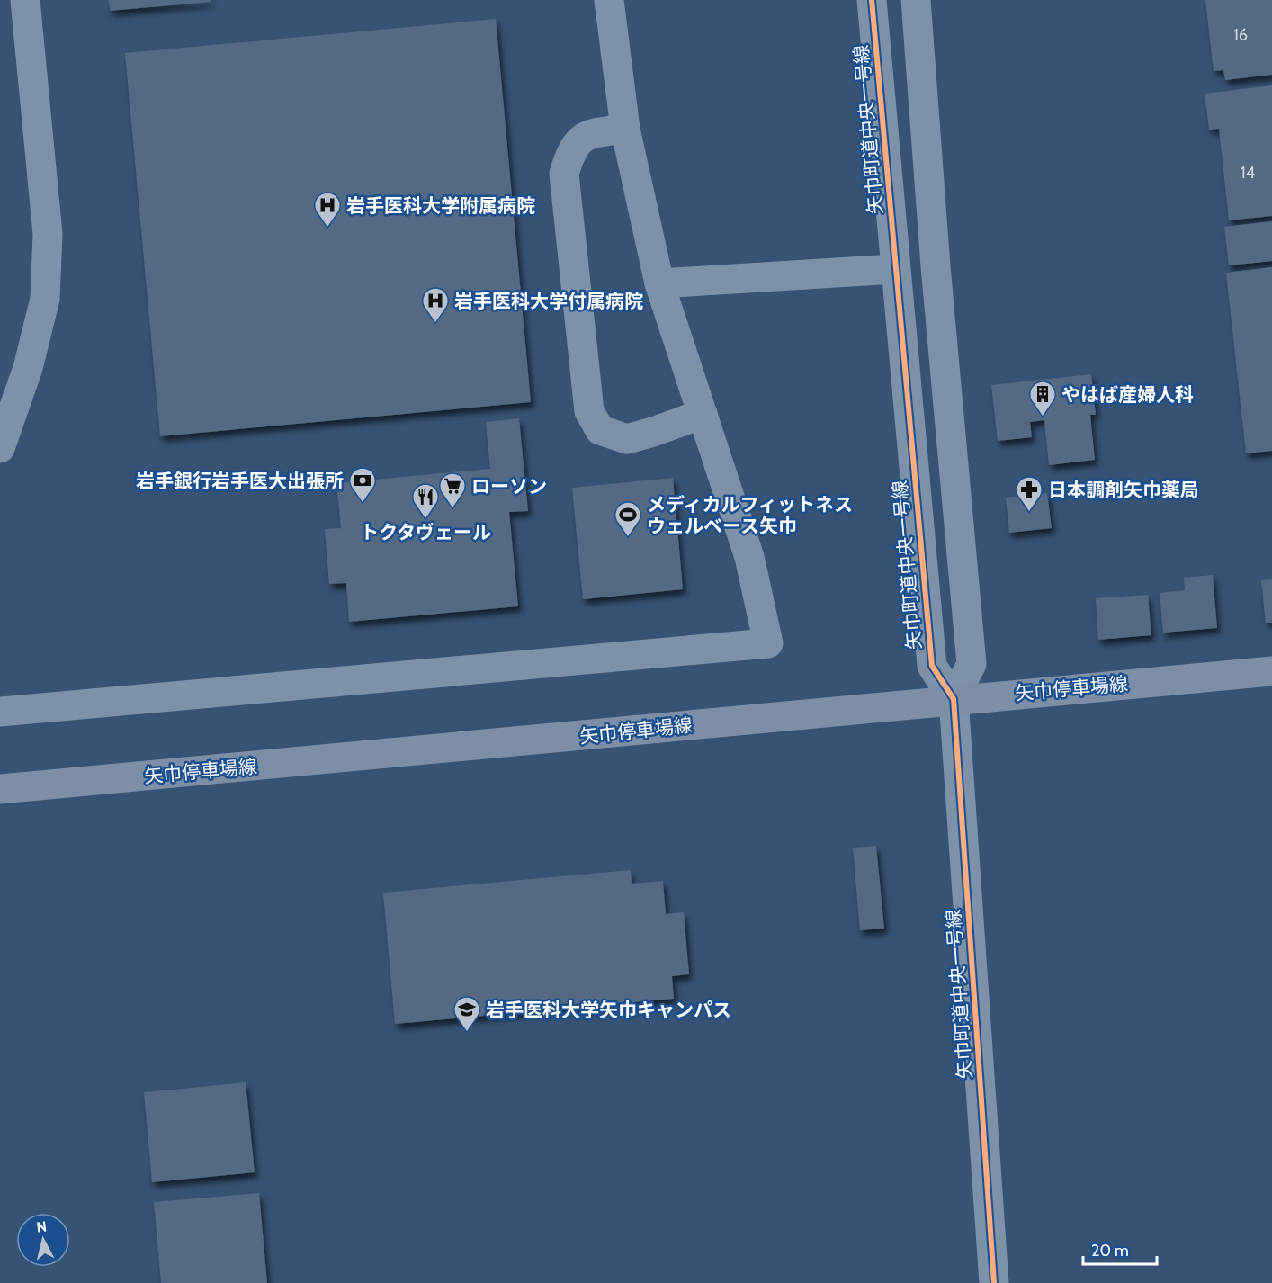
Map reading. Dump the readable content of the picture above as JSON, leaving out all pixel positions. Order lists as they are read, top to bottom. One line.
{"streets":{"main road":["矢巾停車場線"],"street":["矢巾町道中央一号線"]},"crossings":[["矢巾町道中央一号線","矢巾停車場線"]],"places":{"hospital":["岩手医科大学附属病院","岩手医科大学付属病院"],"building":["やはば産婦人科"],"bank":["岩手銀行岩手医大出張所"],"supermarket":["ローソン"],"pharmacy":["日本調剤矢巾薬局"],"restaurant":["トクタヴェール"],"sports":["メディカルフィットネス ウェルベース矢巾"],"school or university":["岩手医科大学矢巾キャンパス"]},"house_numbers":["16","14"],"scale_bar":"20 m","north":"top"}
